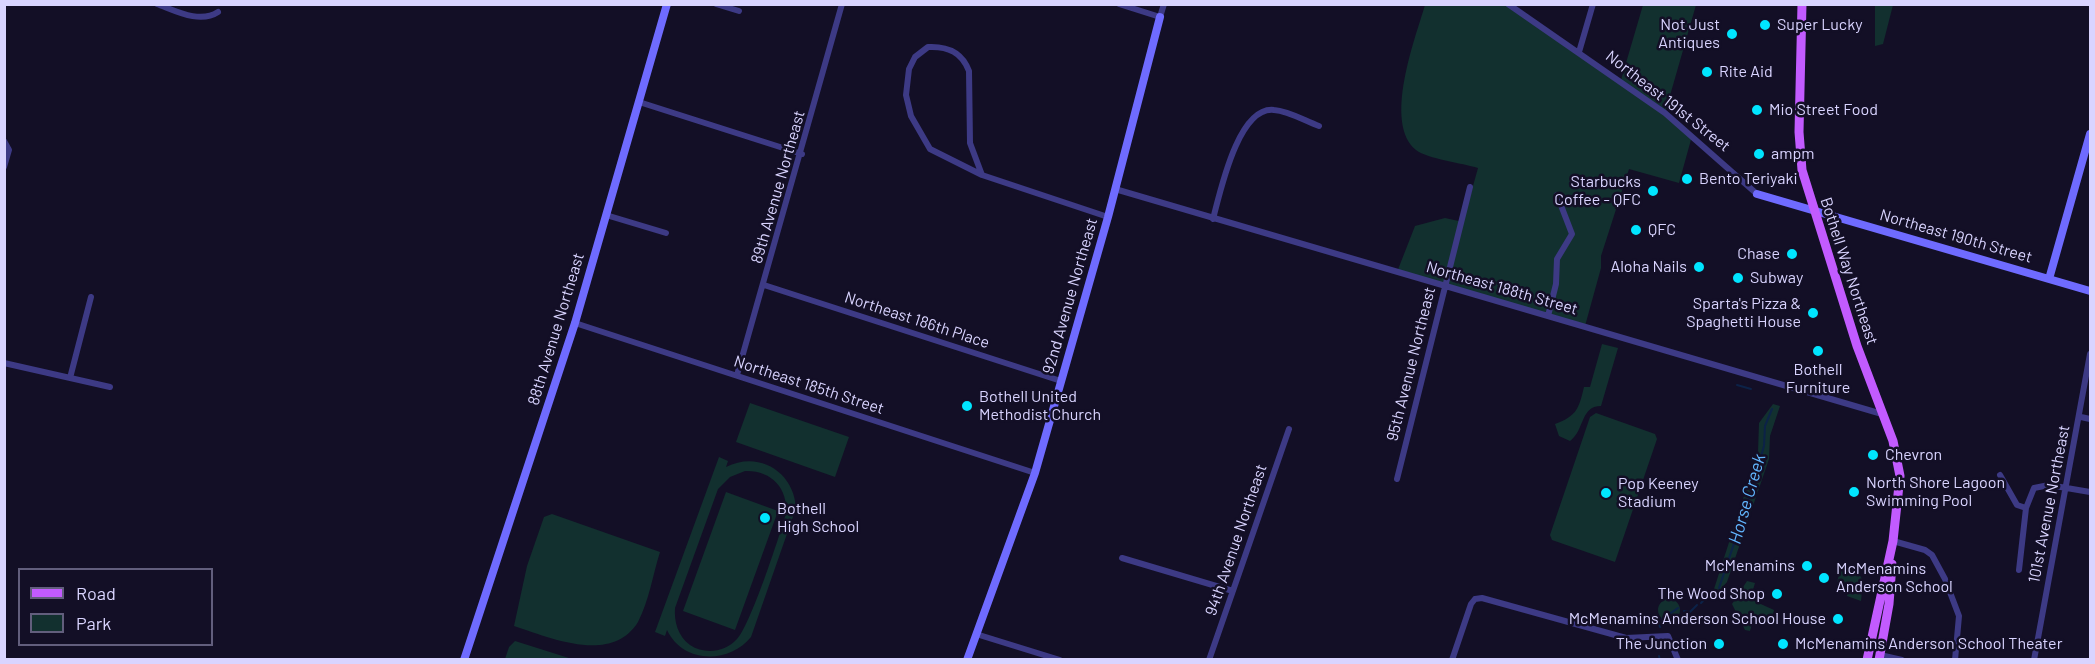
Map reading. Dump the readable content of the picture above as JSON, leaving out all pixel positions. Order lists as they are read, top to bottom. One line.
{"streets":{"main road":["Bothell Way Northeast"],"street":["Northeast 191st Street","89th Avenue Northeast","Northeast 190th Street","Northeast 188th Street","92nd Avenue Northeast","Northeast 186th Place","88th Avenue Northeast","95th Avenue Northeast","Northeast 185th Street","101st Avenue Northeast","94th Avenue Northeast"]},"crossings":[["Northeast 191st Street","Northeast 190th Street"],["Northeast 191st Street","Bothell Way Northeast"],["89th Avenue Northeast","Northeast 186th Place"],["89th Avenue Northeast","Northeast 185th Street"],["Northeast 190th Street","Bothell Way Northeast"],["Bothell Way Northeast","Northeast 188th Street"],["Northeast 188th Street","92nd Avenue Northeast"],["Northeast 188th Street","95th Avenue Northeast"],["92nd Avenue Northeast","Northeast 186th Place"],["92nd Avenue Northeast","Northeast 185th Street"],["88th Avenue Northeast","Northeast 185th Street"]],"water":["Horse Creek"],"places":["Super Lucky","Not Just Antiques","Rite Aid","Mio Street Food","ampm","Bento Teriyaki","Starbucks Coffee - QFC","QFC","Chase","Aloha Nails","Subway","Sparta's Pizza & Spaghetti House","Bothell Furniture","Bothell United Methodist Church","Chevron","North Shore Lagoon Swimming Pool","Pop Keeney Stadium","Bothell High School","McMenamins","McMenamins Anderson School","The Wood Shop","McMenamins Anderson School House","The Junction","McMenamins Anderson School Theater"],"legend":["Road","Park"]}
